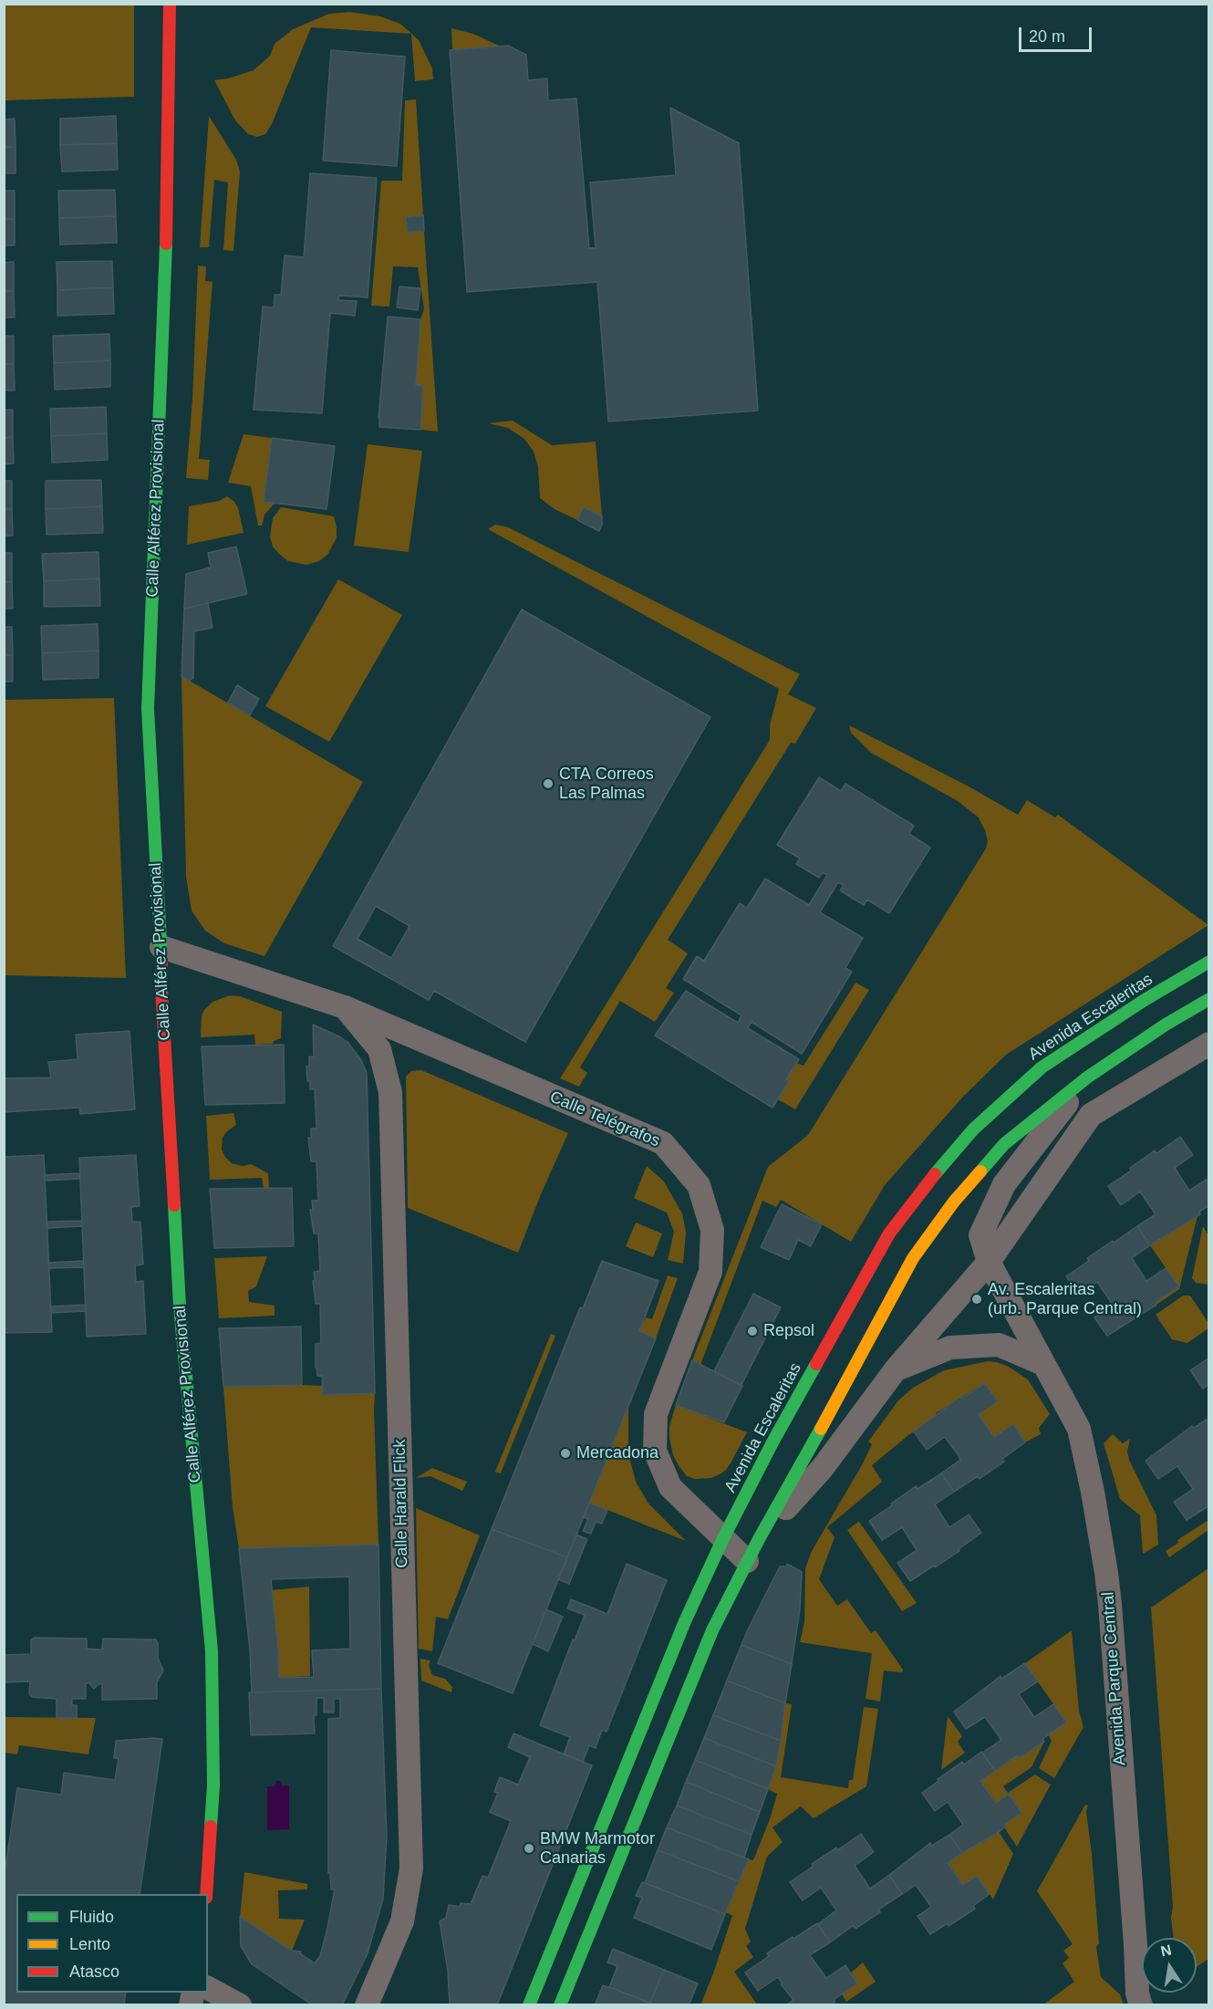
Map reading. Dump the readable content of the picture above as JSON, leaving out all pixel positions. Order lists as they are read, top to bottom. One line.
{"streets":{"street":["Calle Alférez Provisional","Avenida Escaleritas","Calle Telégrafos","Calle Harald Flick","Avenida Parque Central"]},"crossings":[["Calle Alférez Provisional","Calle Telégrafos"],["Avenida Escaleritas","Calle Telégrafos"],["Avenida Escaleritas","Avenida Parque Central"],["Calle Telégrafos","Calle Harald Flick"]],"places":["CTA Correos Las Palmas","Av. Escaleritas (urb. Parque Central)","Repsol","Mercadona","BMW Marmotor Canarias"],"legend":["Fluido","Lento","Atasco"],"scale_bar":"20 m","north":"top"}
